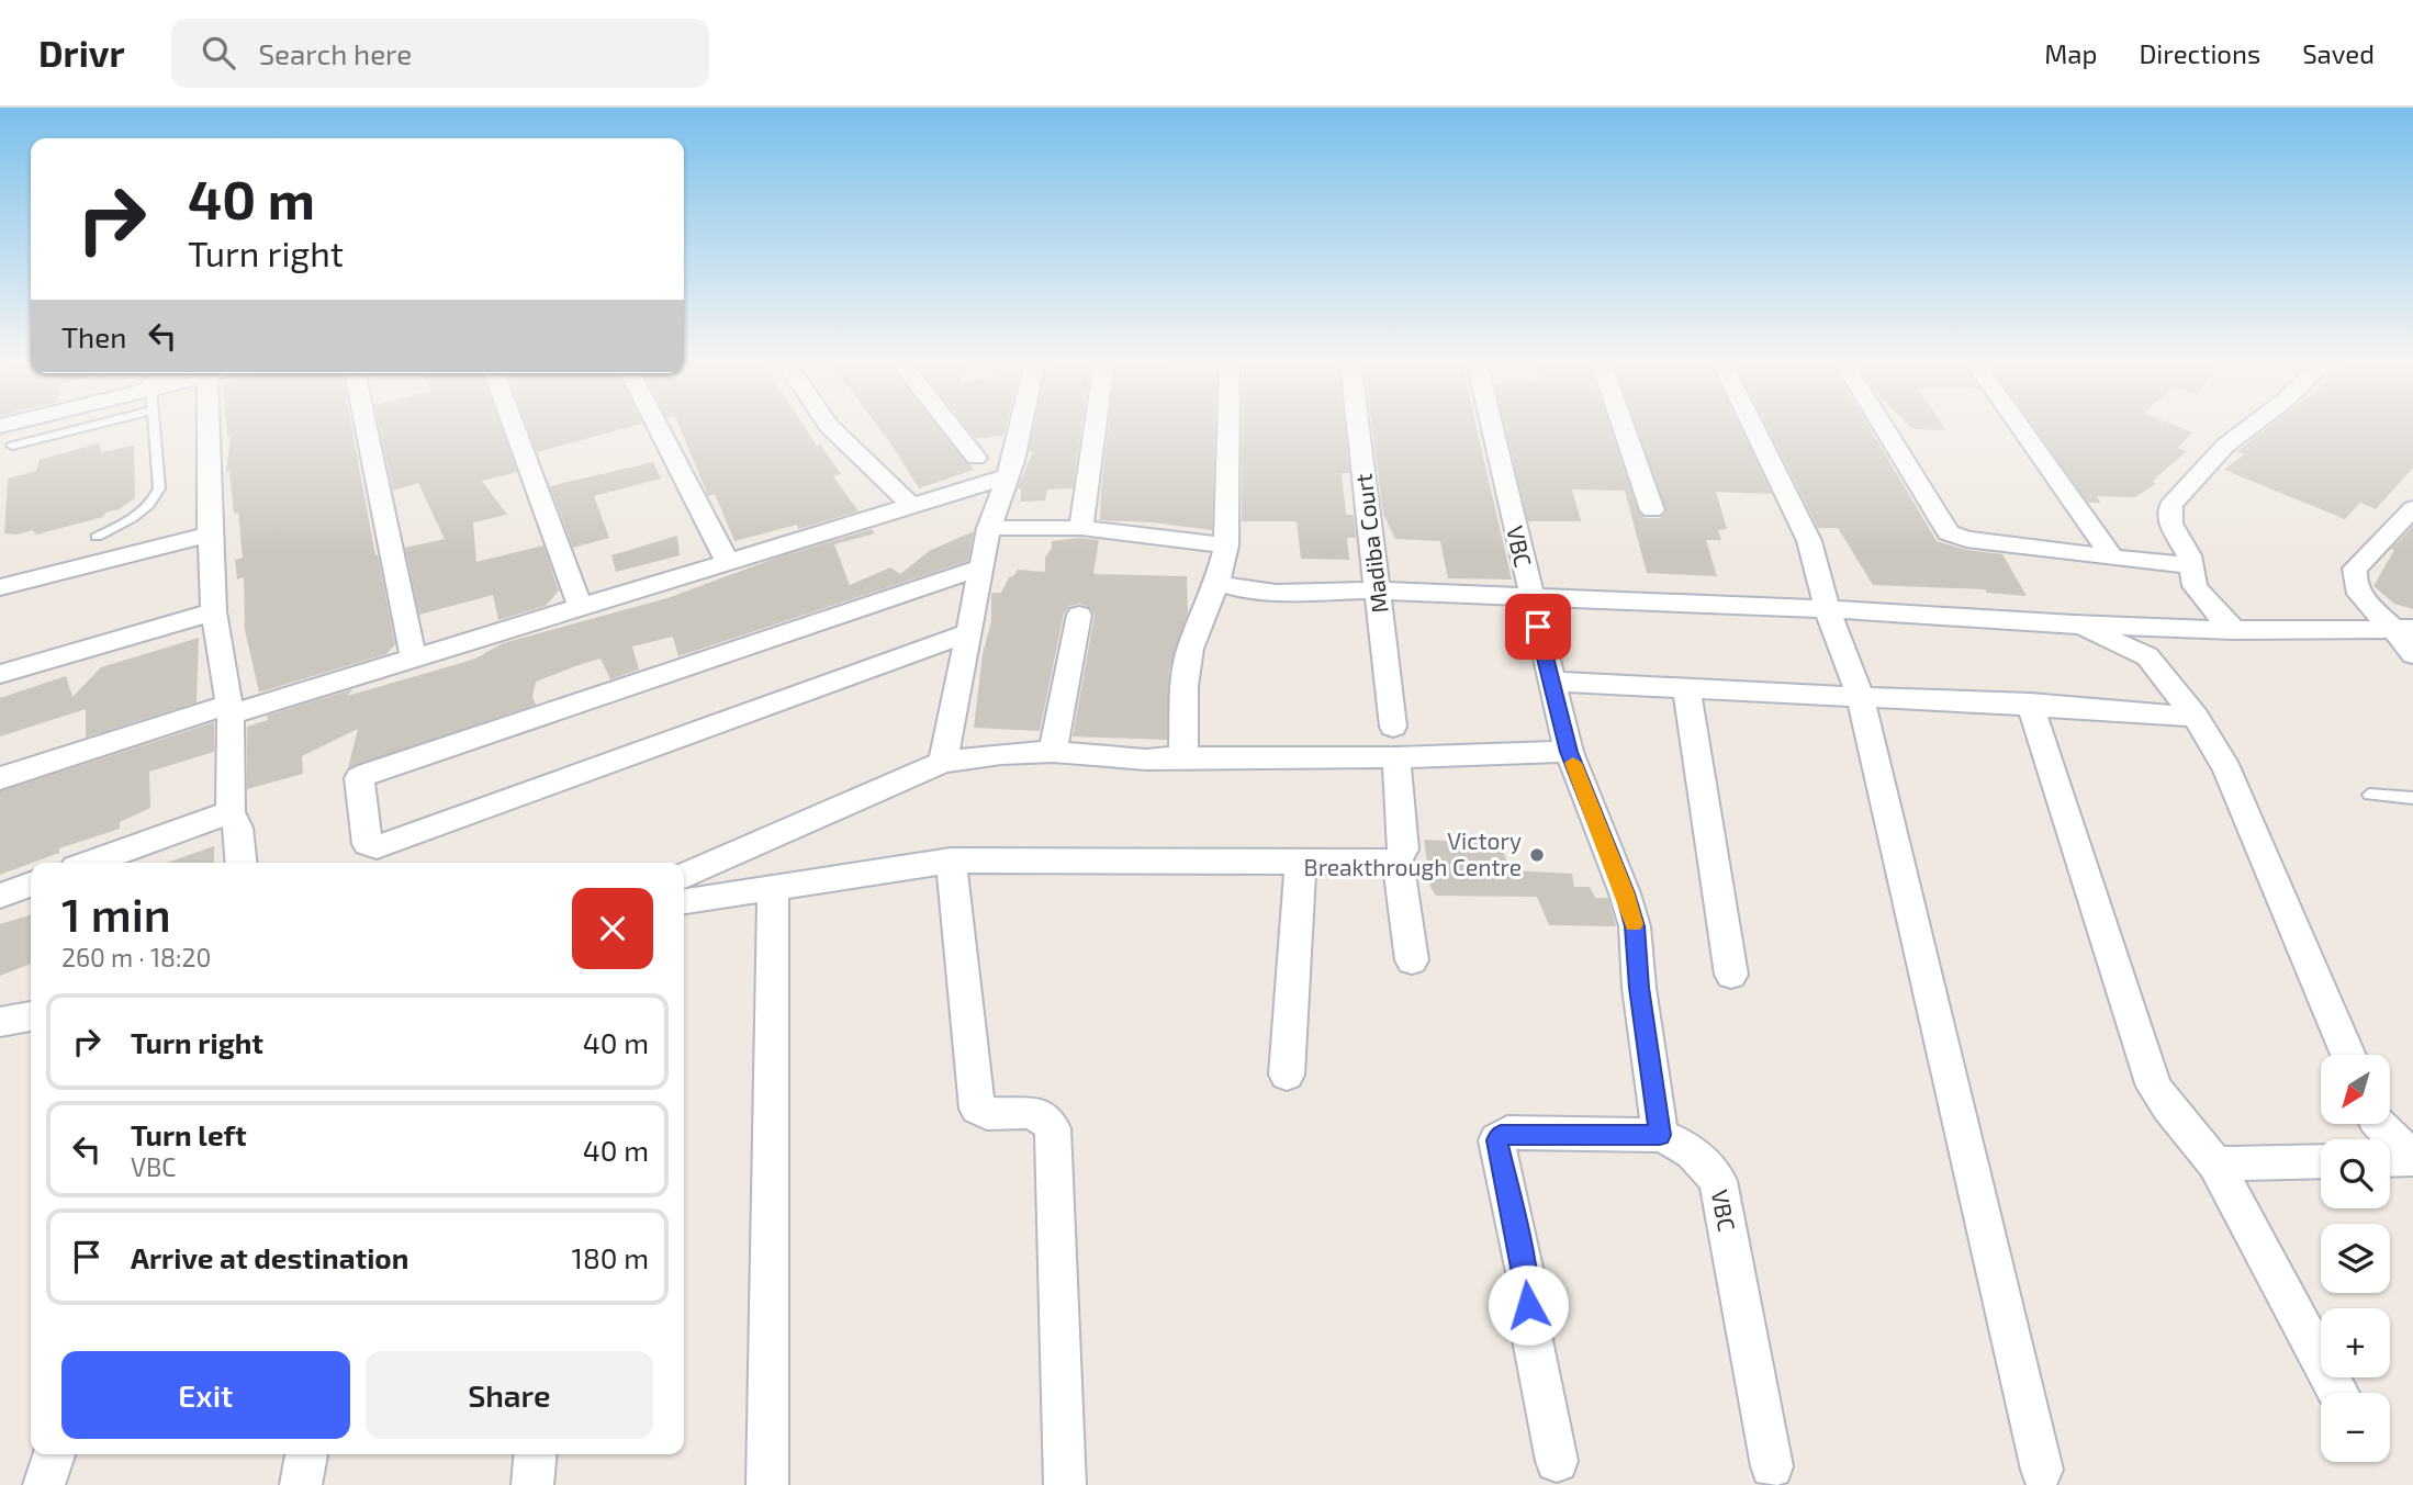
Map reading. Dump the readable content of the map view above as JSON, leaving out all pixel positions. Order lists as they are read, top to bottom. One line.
{"streets":{"street":["Madiba Court","VBC"]},"places":["Victory Breakthrough Centre"],"north":"bottom left","page":{"header":"Drivr","search":"Search here","nav":["Map","Directions","Saved"],"turn":["40 m","Turn right"],"then":"Then","heading":["1 min","260 m · 18:20"],"list":[{"name":"Turn right","value":"40 m"},{"name":"Turn left","note":"VBC","value":"40 m"},{"name":"Arrive at destination","value":"180 m"}],"map_buttons":["+","−"],"buttons":["Exit","Share"]}}
